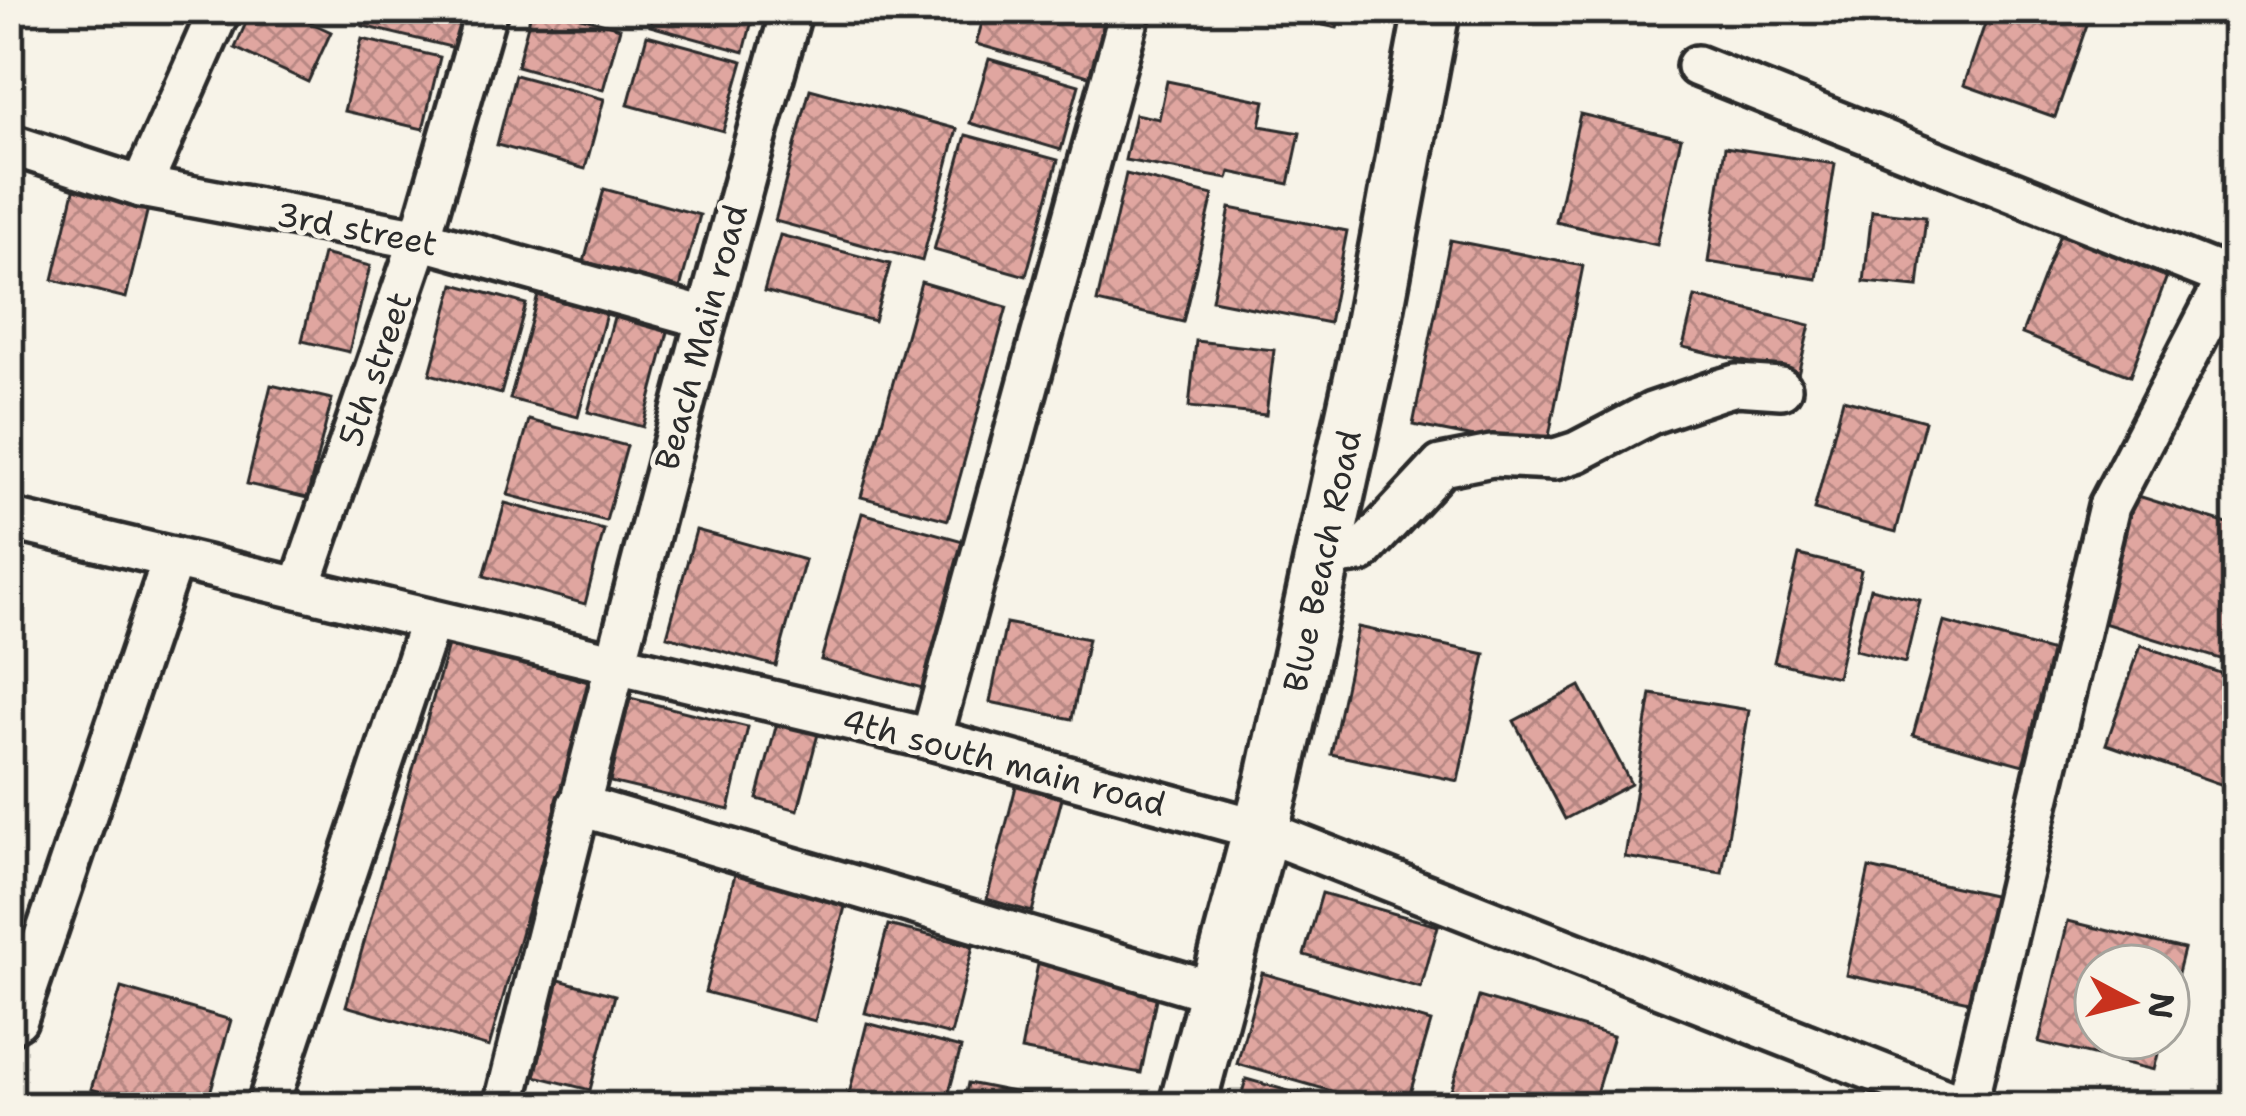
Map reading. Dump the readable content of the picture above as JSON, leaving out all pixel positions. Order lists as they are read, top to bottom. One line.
{"streets":{"street":["3rd street","Beach Main road","5th street","Blue Beach Road","4th south main road"]},"crossings":[["3rd street","Beach Main road"],["3rd street","5th street"],["Beach Main road","4th south main road"],["5th street","4th south main road"],["Blue Beach Road","4th south main road"]],"north":"right"}
